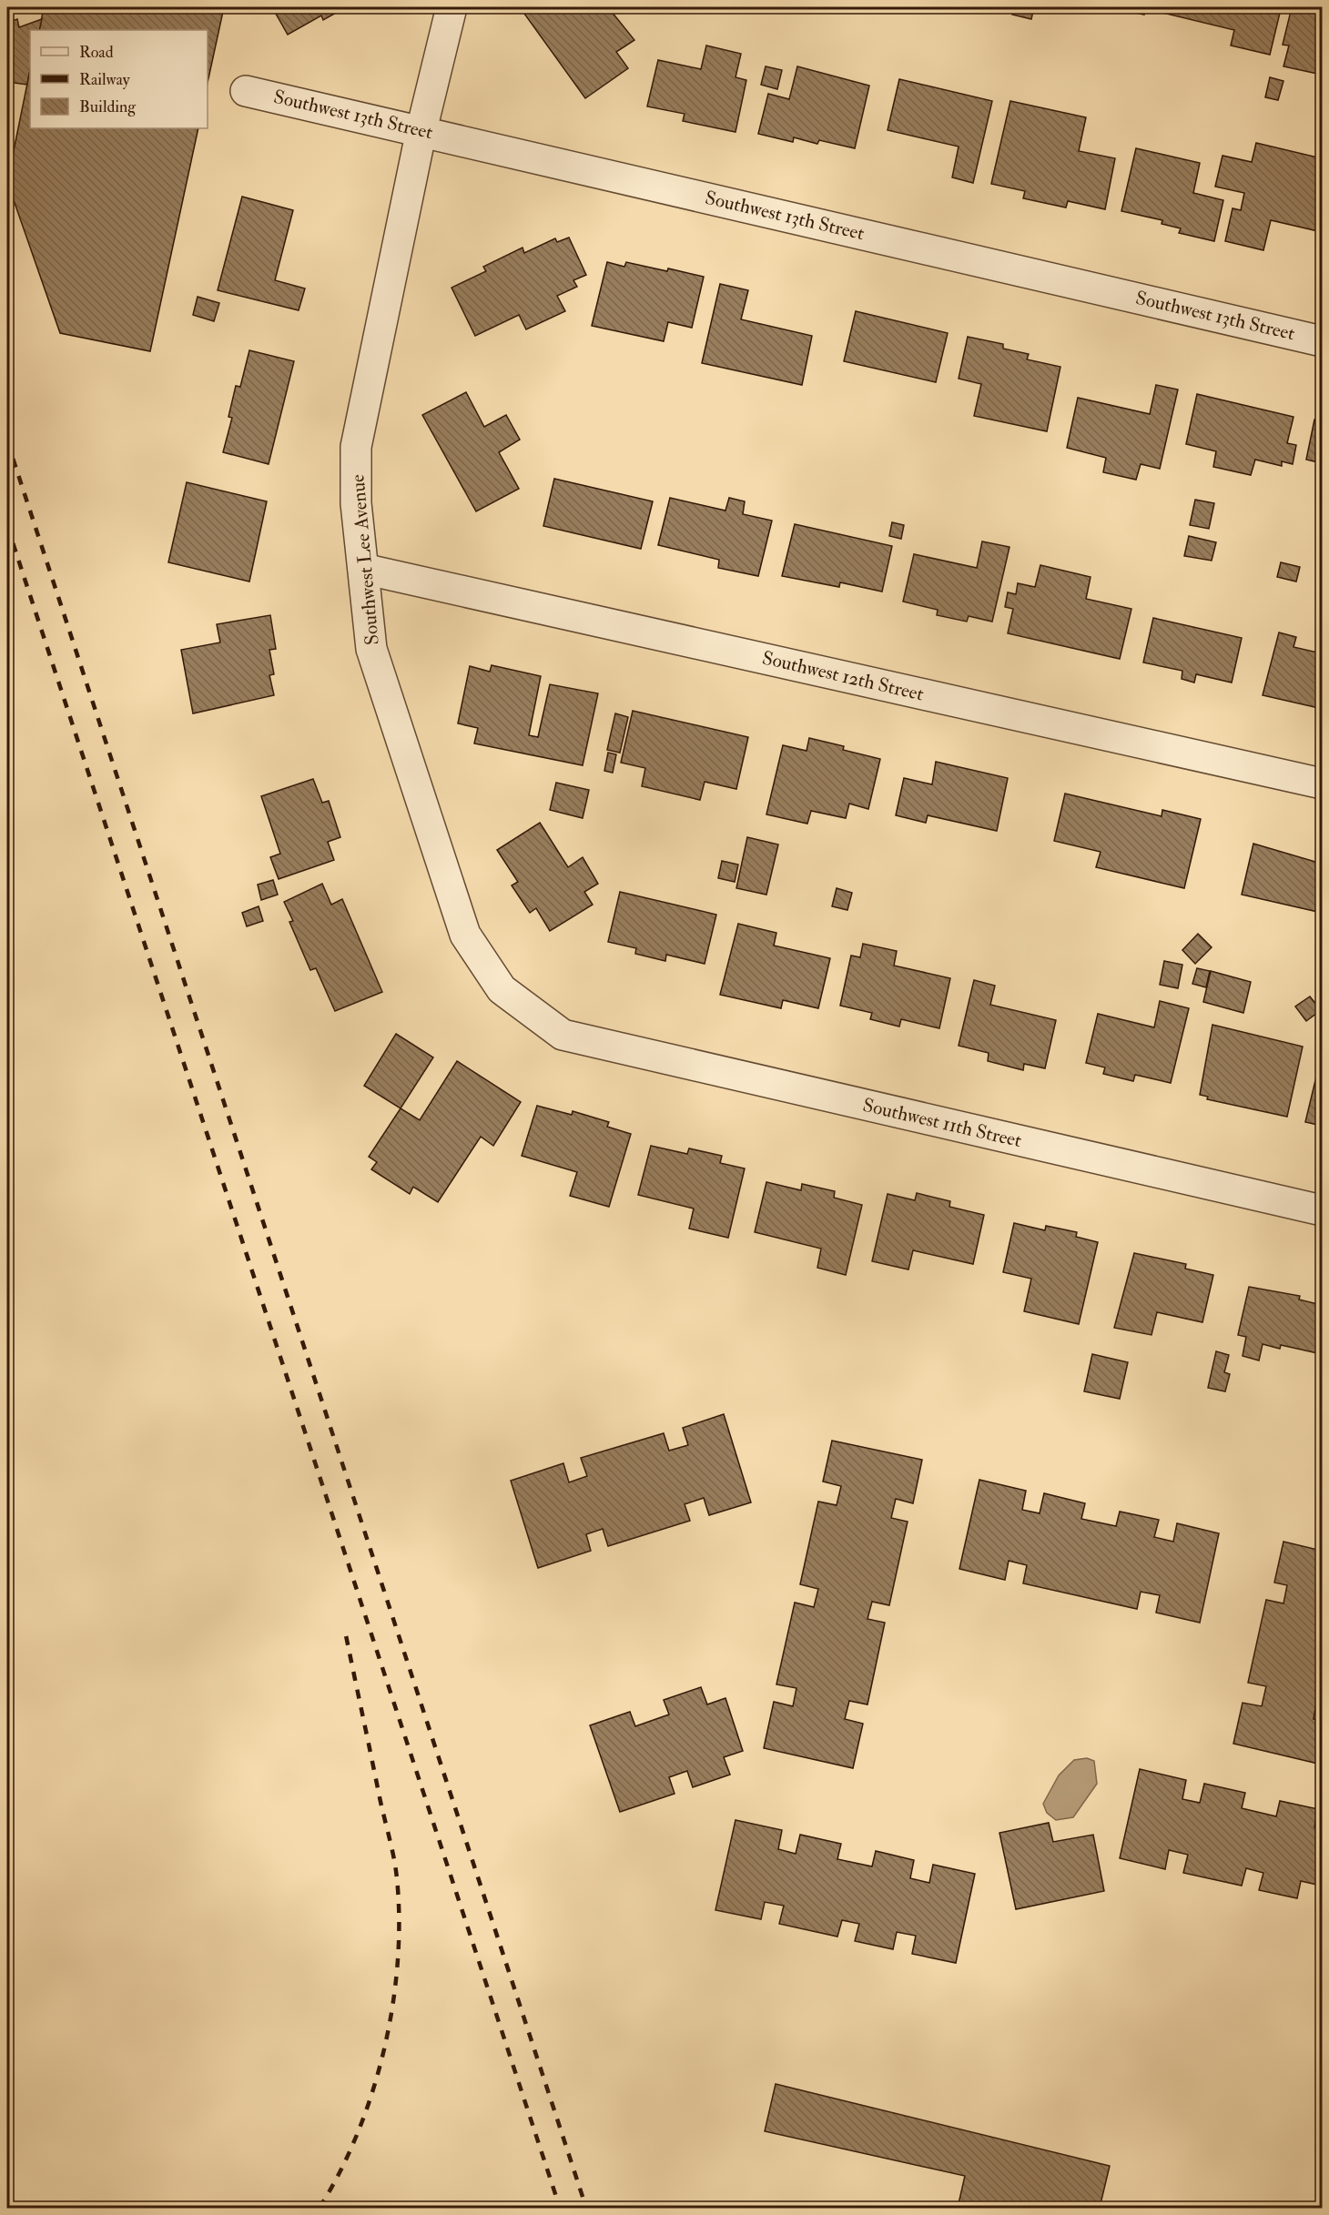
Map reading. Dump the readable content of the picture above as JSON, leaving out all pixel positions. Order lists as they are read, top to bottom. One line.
{"streets":{"street":["Southwest 13th Street","Southwest Lee Avenue","Southwest 12th Street","Southwest 11th Street"]},"crossings":[["Southwest 13th Street","Southwest Lee Avenue"],["Southwest Lee Avenue","Southwest 12th Street"],["Southwest Lee Avenue","Southwest 11th Street"]],"legend":["Road","Railway","Building"]}
